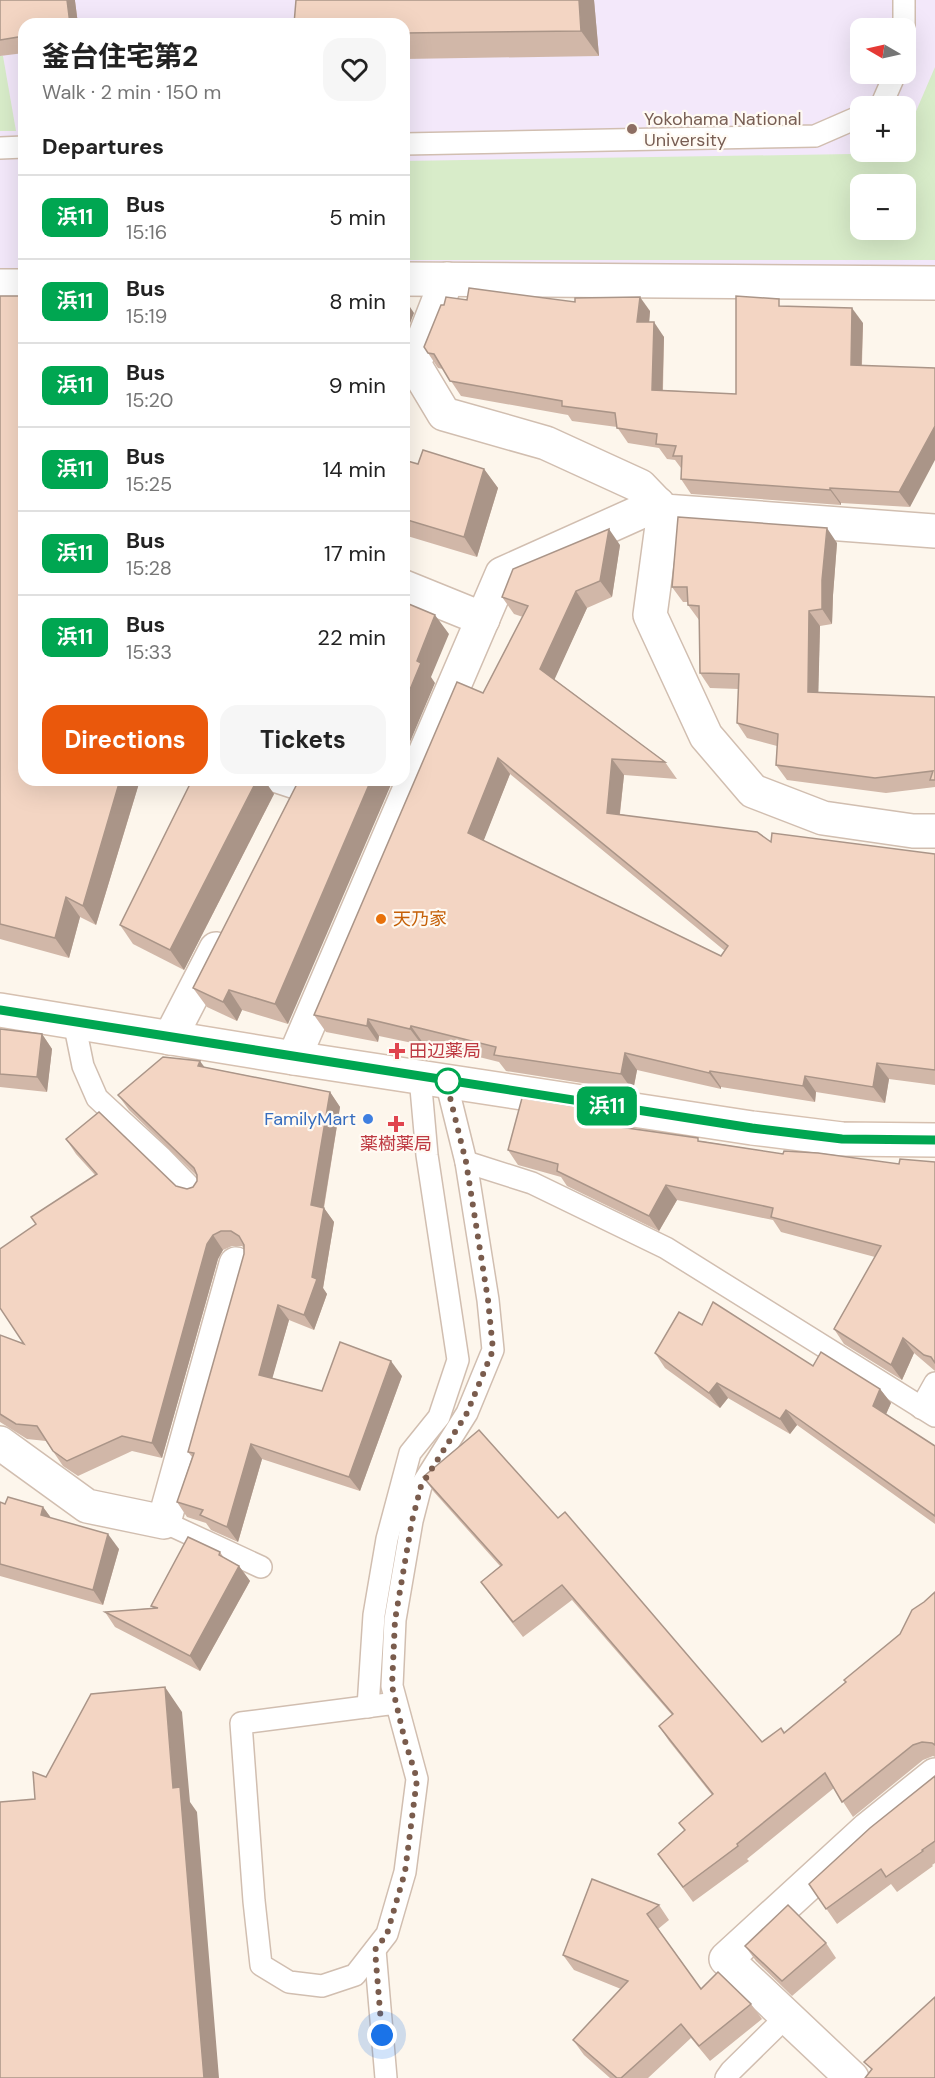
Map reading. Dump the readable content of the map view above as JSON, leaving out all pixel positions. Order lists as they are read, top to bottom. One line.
{"places":{"other":["Yokohama National University","天乃家","FamilyMart"],"health":["田辺薬局","薬樹薬局"]},"lines":["bus line 浜11"],"north":"left","page":{"on_map":"浜11","map_buttons":["+","−"],"heading":[["釜台住宅第2","Walk · 2 min · 150 m"],"Departures"],"list":[{"mark":"浜11","name":"Bus","note":"15:16","value":"5 min"},{"mark":"浜11","name":"Bus","note":"15:19","value":"8 min"},{"mark":"浜11","name":"Bus","note":"15:20","value":"9 min"},{"mark":"浜11","name":"Bus","note":"15:25","value":"14 min"},{"mark":"浜11","name":"Bus","note":"15:28","value":"17 min"},{"mark":"浜11","name":"Bus","note":"15:33","value":"22 min"}],"buttons":["Directions","Tickets"]}}
